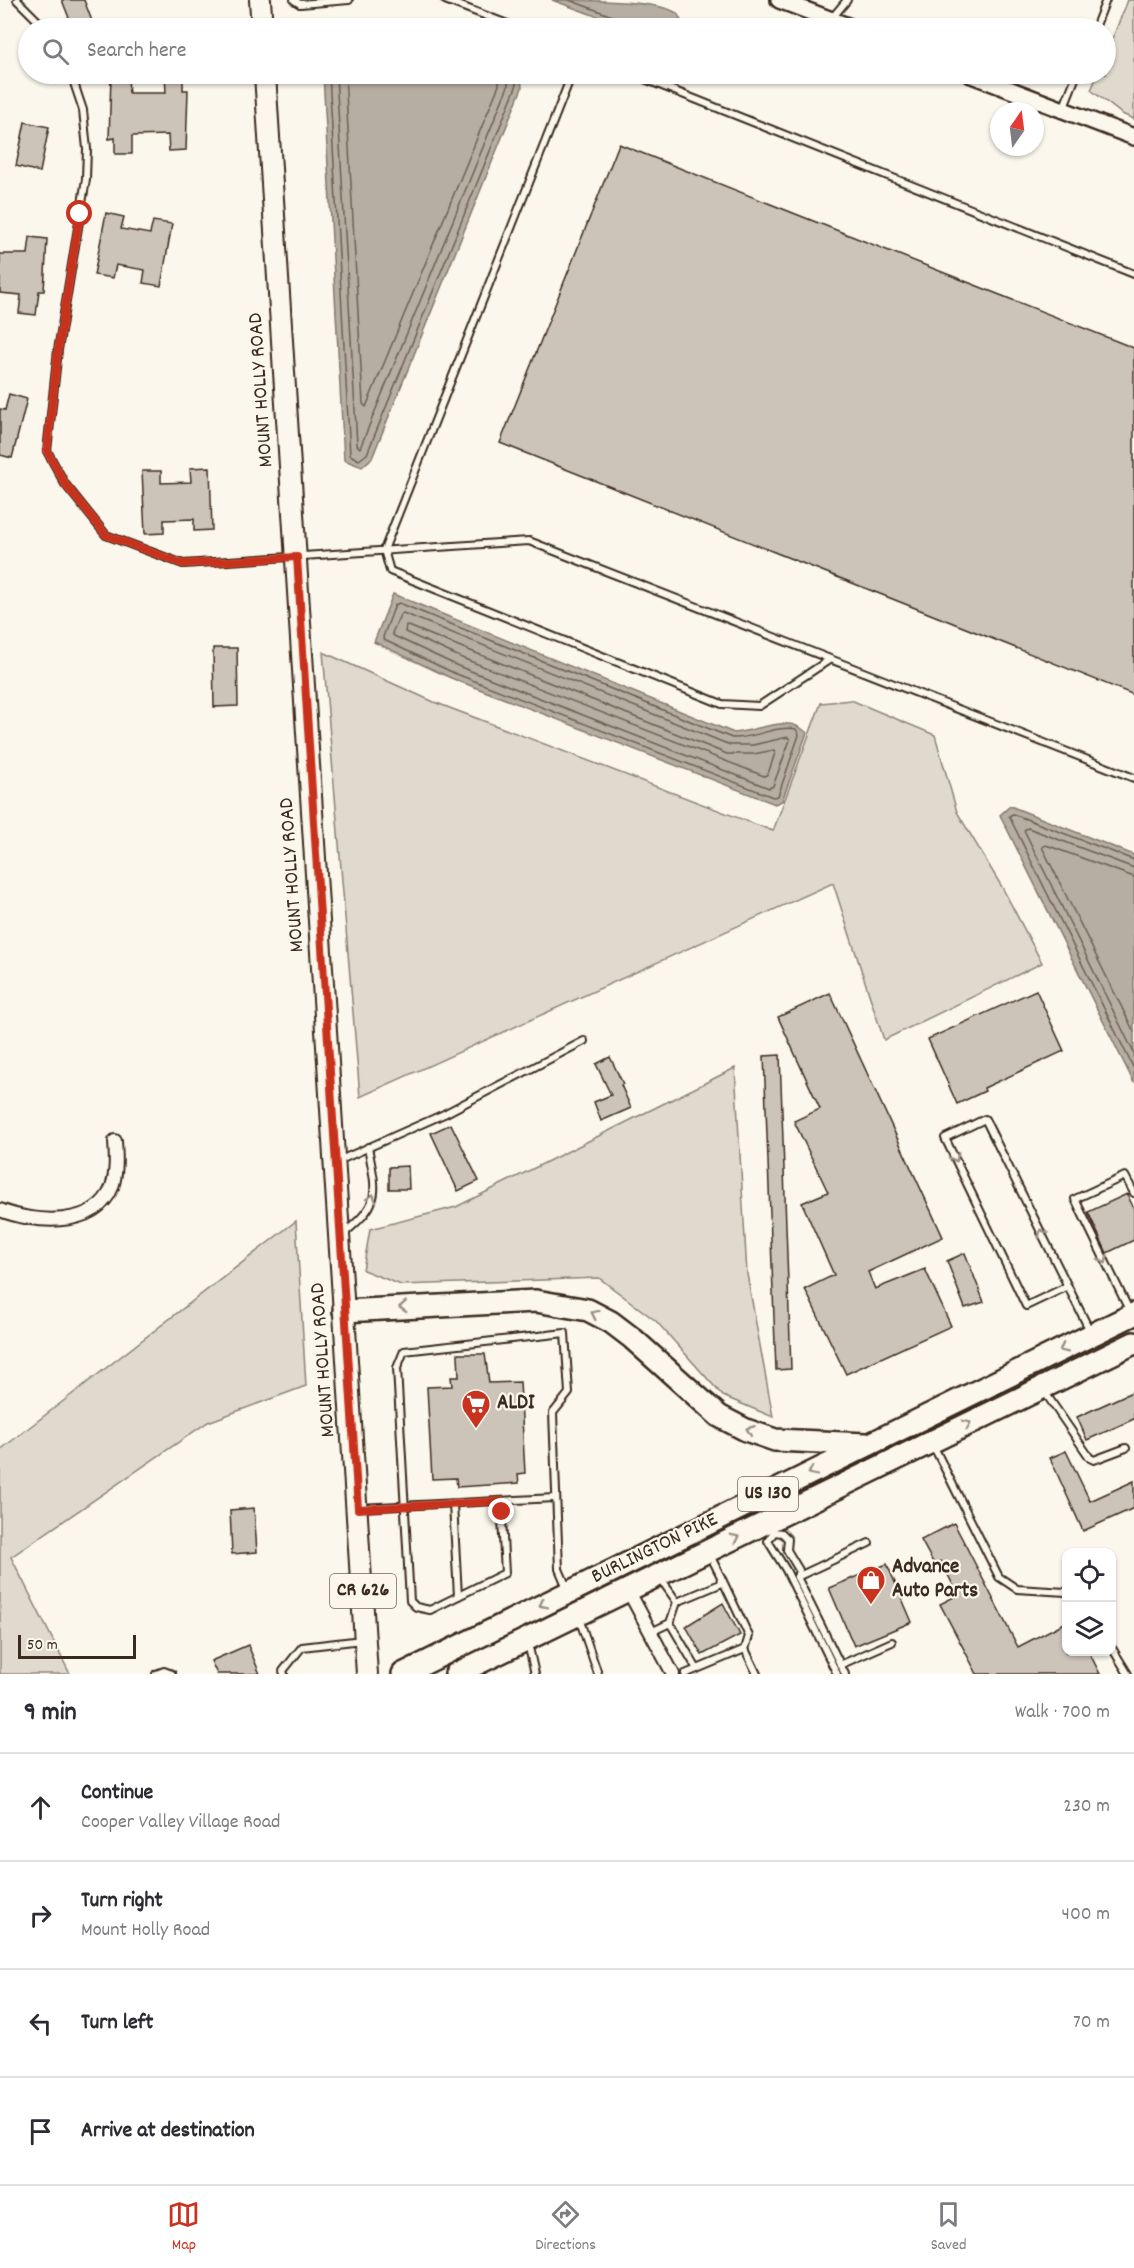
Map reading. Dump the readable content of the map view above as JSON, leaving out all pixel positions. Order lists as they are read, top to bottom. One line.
{"streets":{"highway":["US 130","BURLINGTON PIKE"],"main road":["MOUNT HOLLY ROAD","CR 626"]},"places":{"supermarket":["ALDI"],"shop":["Advance Auto Parts"]},"scale_bar":"50 m","north":"top","page":{"search":"Search here","scale":"50 m","heading":["9 min","Walk · 700 m"],"list":[["Continue","Cooper Valley Village Road","230 m"],["Turn right","Mount Holly Road","400 m"],["Turn left","70 m"],"Arrive at destination"],"nav":["Map","Directions","Saved"]}}
